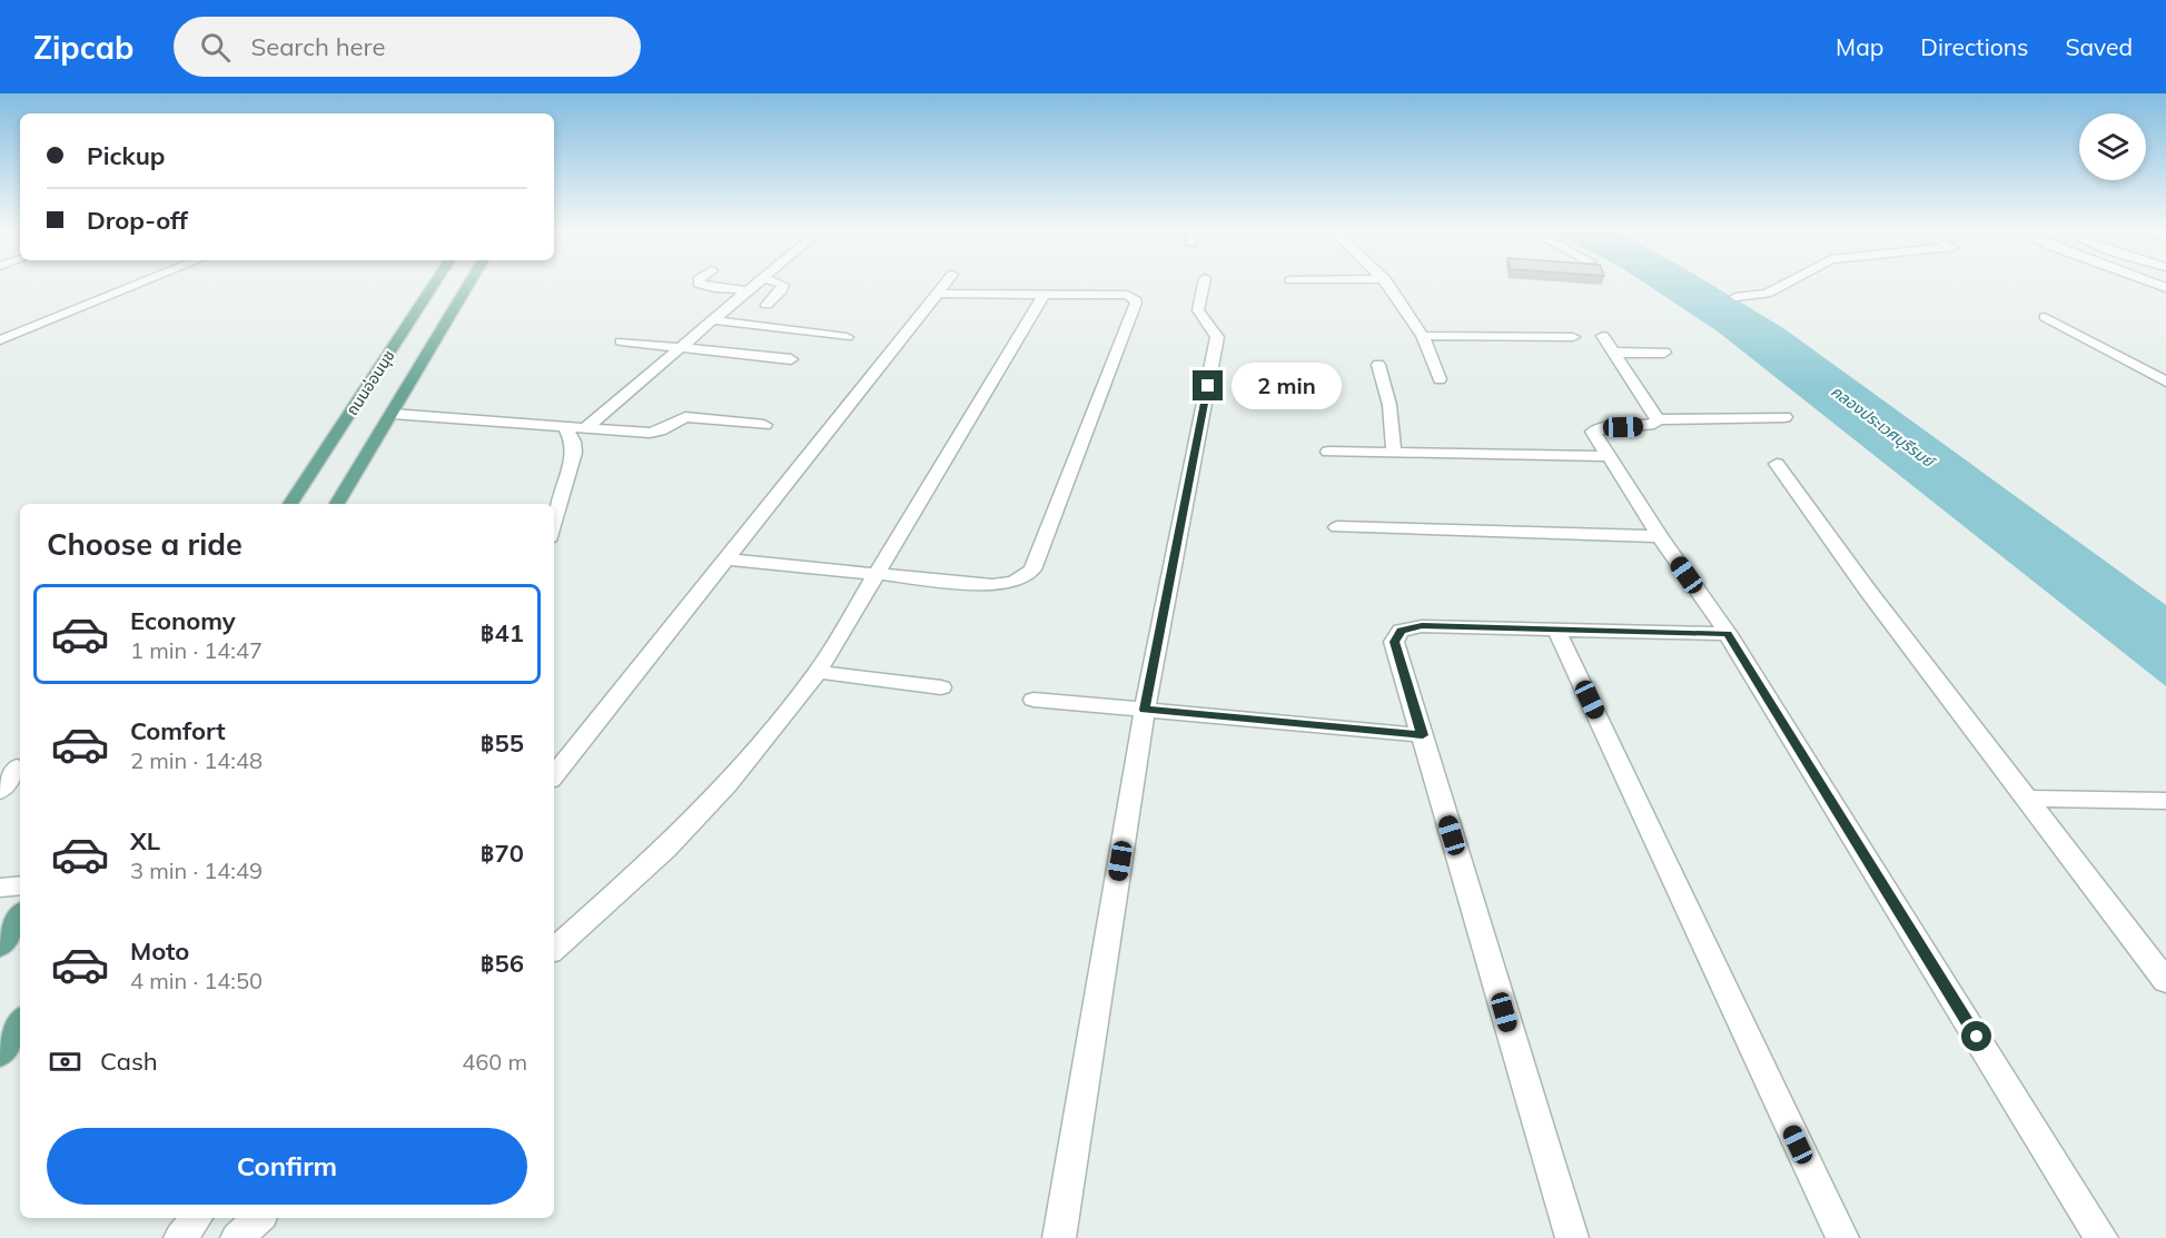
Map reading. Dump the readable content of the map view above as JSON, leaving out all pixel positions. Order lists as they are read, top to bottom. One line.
{"streets":{"main road":["ถนนอ่อนนุช"]},"water":["คลองประเวศบุรีรมย์"],"page":{"header":"Zipcab","search":"Search here","nav":["Map","Directions","Saved"],"banner":["Pickup","Drop-off"],"bubble":"2 min","heading":"Choose a ride","list":[{"name":"Economy","note":"1 min · 14:47","value":"฿41"},{"name":"Comfort","note":"2 min · 14:48","value":"฿55"},{"name":"XL","note":"3 min · 14:49","value":"฿70"},{"name":"Moto","note":"4 min · 14:50","value":"฿56"}],"pay":["Cash","460 m"],"buttons":"Confirm"}}
